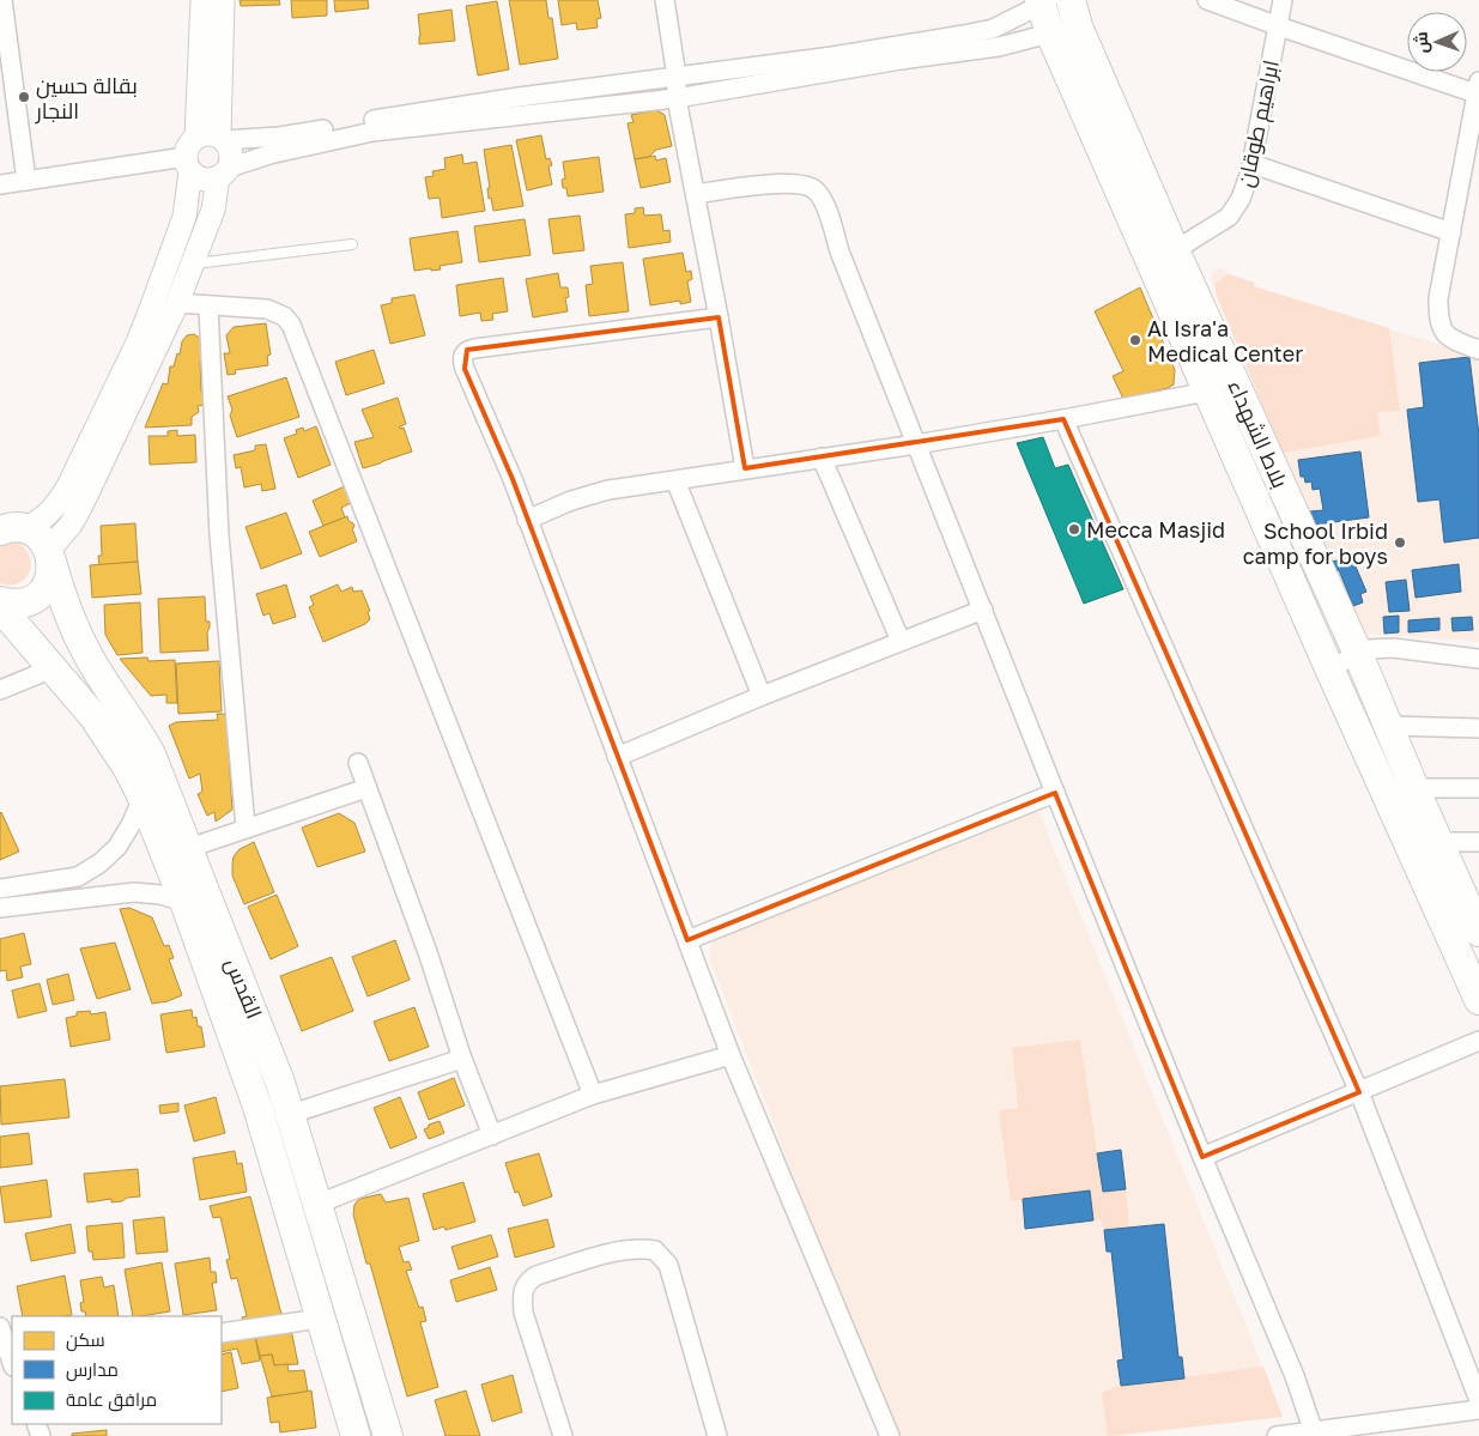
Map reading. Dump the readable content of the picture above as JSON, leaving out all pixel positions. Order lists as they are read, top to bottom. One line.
{"streets":{"main road":["بلاط الشهداء","القدس"],"street":["ابراهيم طوقان"]},"crossings":[["ابراهيم طوقان","بلاط الشهداء"]],"places":["بقالة حسين النجار","Al Isra'a Medical Center","Mecca Masjid","School Irbid camp for boys"],"legend":["سكن","مدارس","مرافق عامة"],"north":"left"}
